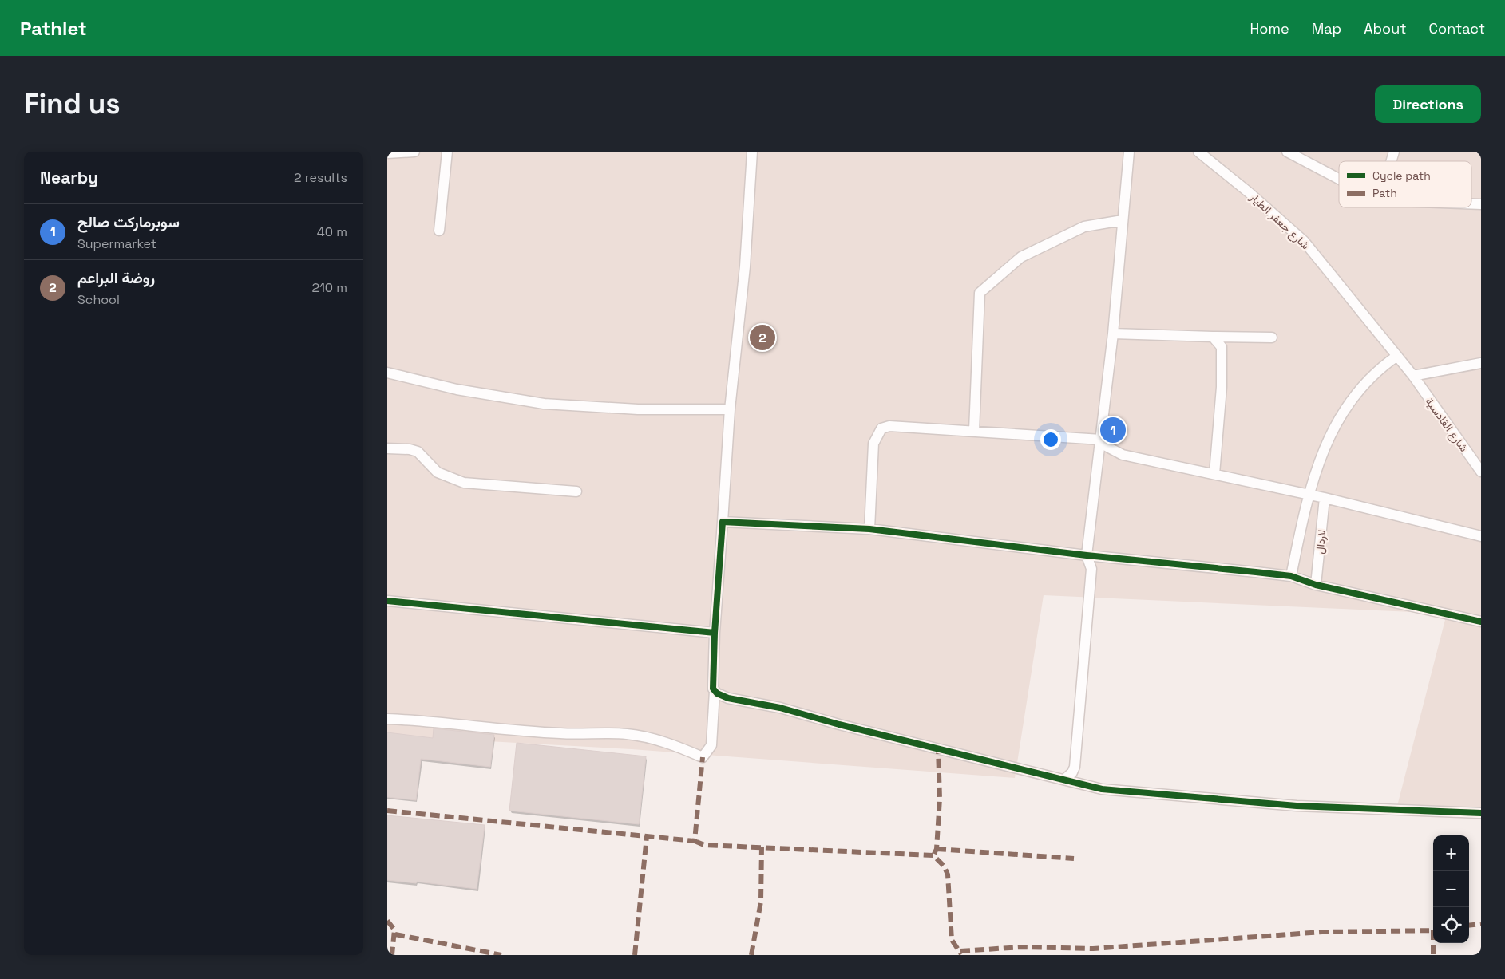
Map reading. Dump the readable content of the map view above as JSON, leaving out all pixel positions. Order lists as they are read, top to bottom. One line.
{"streets":{"street":["شارع جعفر الطيار","شارع القادسية","لاردال"]},"crossings":[["شارع جعفر الطيار","شارع القادسية"]],"legend":["Cycle path","Path"],"page":{"header":"Pathlet","nav":["Home","Map","About","Contact"],"buttons":"Directions","title":"Find us","heading":["Nearby","2 results"],"list":[{"mark":"1","name":"سوبرماركت صالح","note":"Supermarket","value":"40 m"},{"mark":"2","name":"روضة البراعم","note":"School","value":"210 m"}],"pins":["2","1"],"map_buttons":["+","−"]}}
